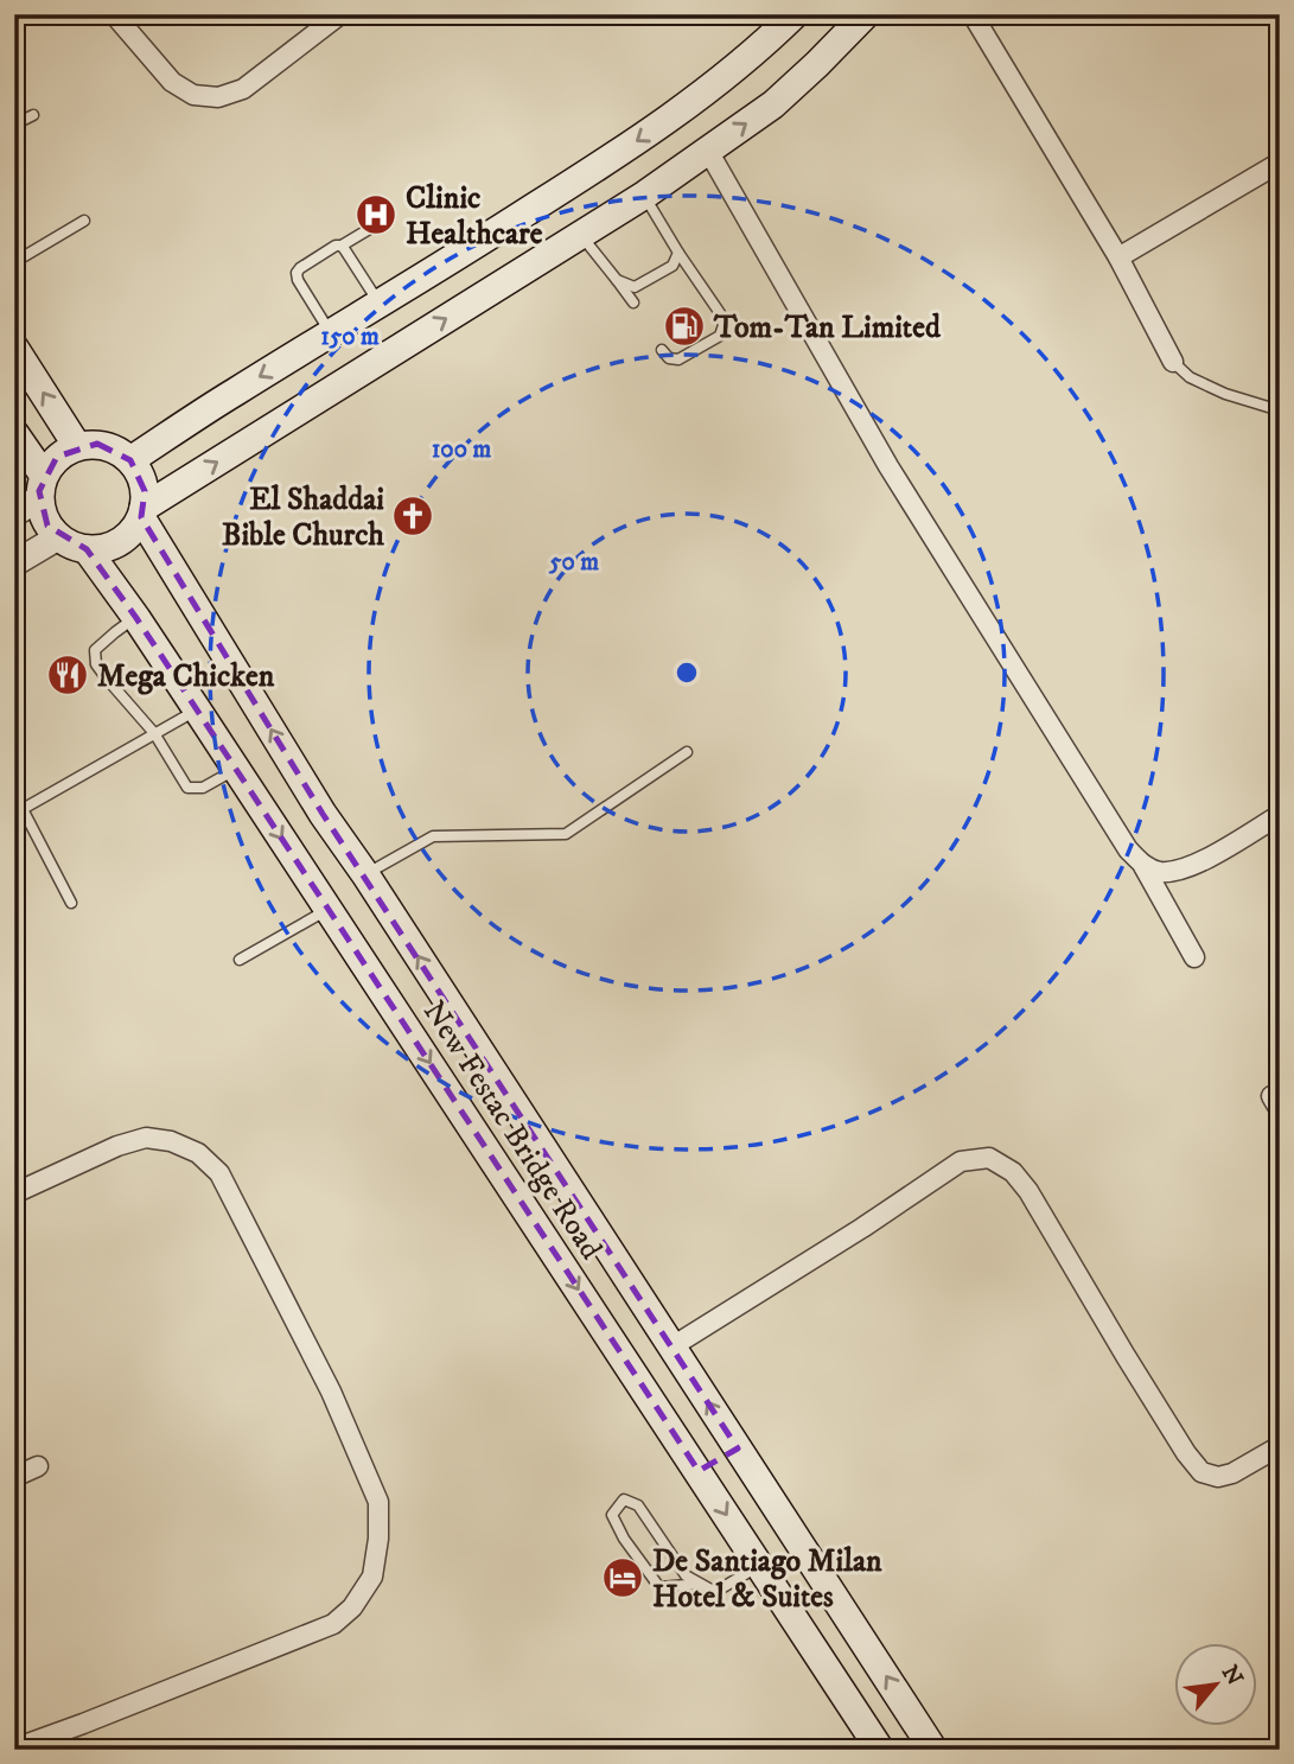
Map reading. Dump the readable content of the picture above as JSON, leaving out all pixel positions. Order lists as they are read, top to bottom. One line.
{"streets":{"main road":["New Festac Bridge Road"]},"places":{"hospital":["Clinic Healthcare"],"fuel station":["Tom-Tan Limited"],"church":["El Shaddai Bible Church"],"restaurant":["Mega Chicken"],"hotel":["De Santiago Milan Hotel & Suites"]},"north":"top right","rings":["150 m","100 m","50 m"]}
